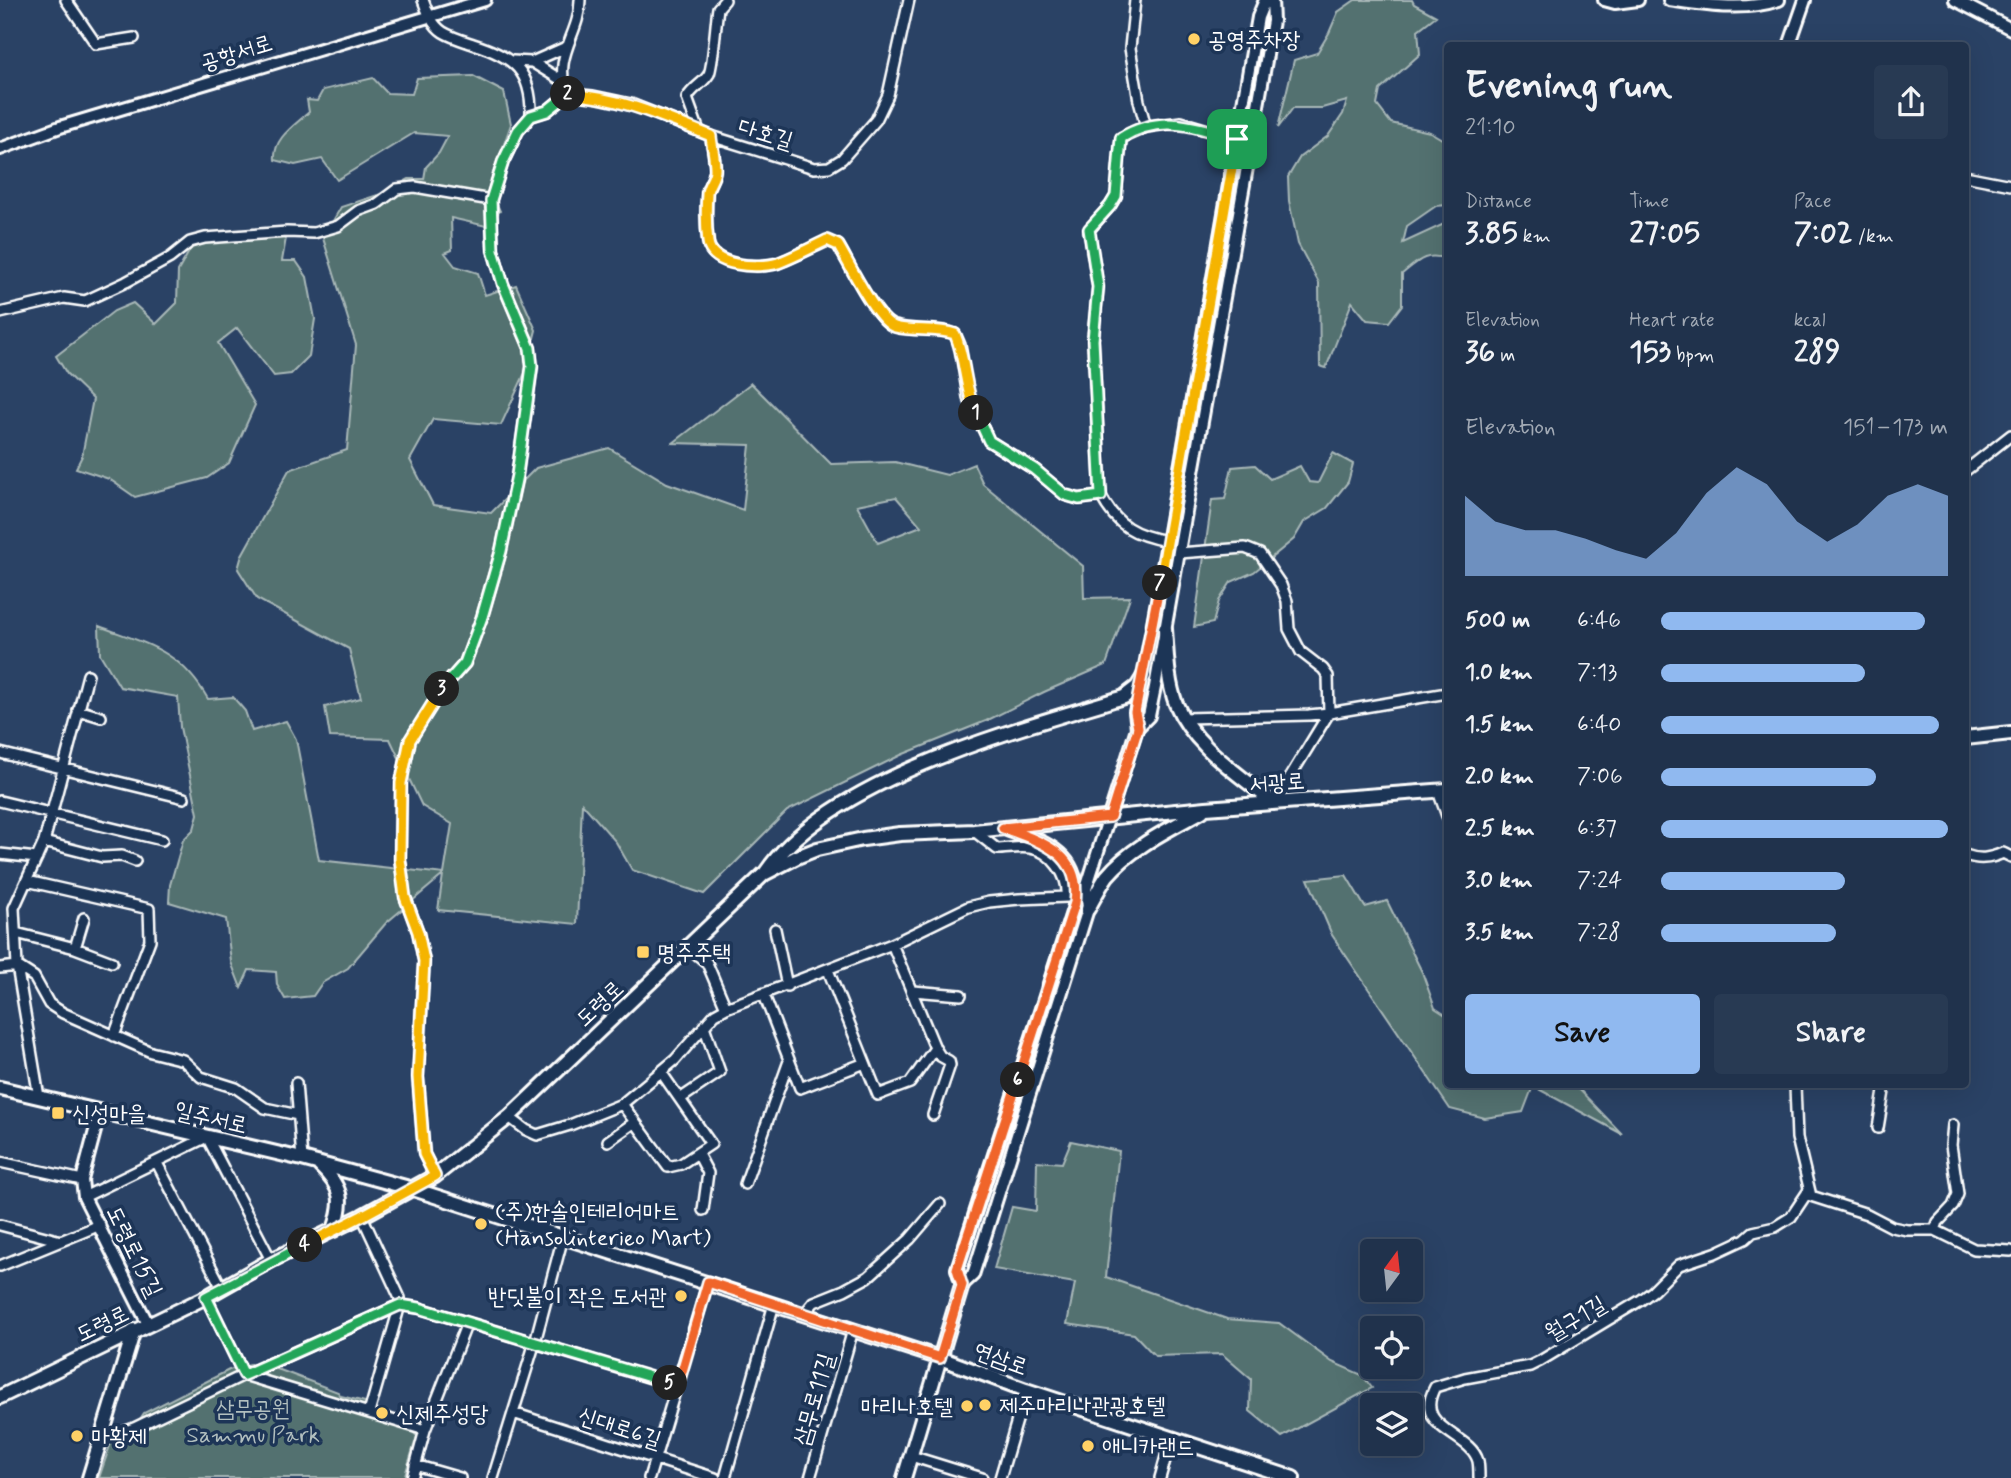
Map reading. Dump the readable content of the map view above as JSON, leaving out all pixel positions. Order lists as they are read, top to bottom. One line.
{"streets":{"main road":["서광로","도령로","일주서로","연삼로"],"street":["공항서로","다호길","도령로15길","월구1길","삼무로11길","신대로6길"]},"crossings":[["서광로","도령로"],["도령로","일주서로"],["도령로","도령로15길"],["도령로","연삼로"],["일주서로","도령로15길"],["일주서로","연삼로"],["연삼로","삼무로11길"]],"parks":["삼무공원 Sammu Park"],"places":{"other":["공영주차장","(주)한솔인테리어마트 (Hansolinterieo Mart)","반딧불이 작은 도서관","제주마리나관광호텔","마리나호텔","신제주성당","마황제","애니카랜드"],"transit":["명주주택","신성마을"]},"north":"top","page":{"heading":["Evening run","21:10"],"pins":["2","1","7","3","6","4","5"],"stats":[["Distance","3.85 km"],["Time","27:05"],["Pace","7:02 /km"],["Elevation","36 m"],["Heart rate","153 bpm"],["kcal","289"]],"chart":["Elevation","151–173 m"],"list":[{"name":"500 m","note":"6:46"},{"name":"1.0 km","note":"7:13"},{"name":"1.5 km","note":"6:40"},{"name":"2.0 km","note":"7:06"},{"name":"2.5 km","note":"6:37"},{"name":"3.0 km","note":"7:24"},{"name":"3.5 km","note":"7:28"}],"buttons":["Save","Share"]}}
